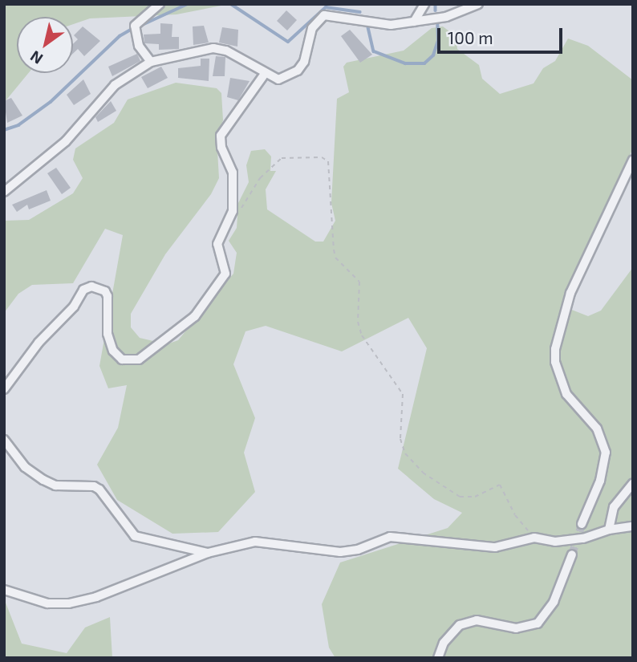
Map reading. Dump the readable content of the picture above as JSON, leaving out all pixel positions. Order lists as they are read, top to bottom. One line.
{"scale_bar":"100 m","north":"bottom left"}
